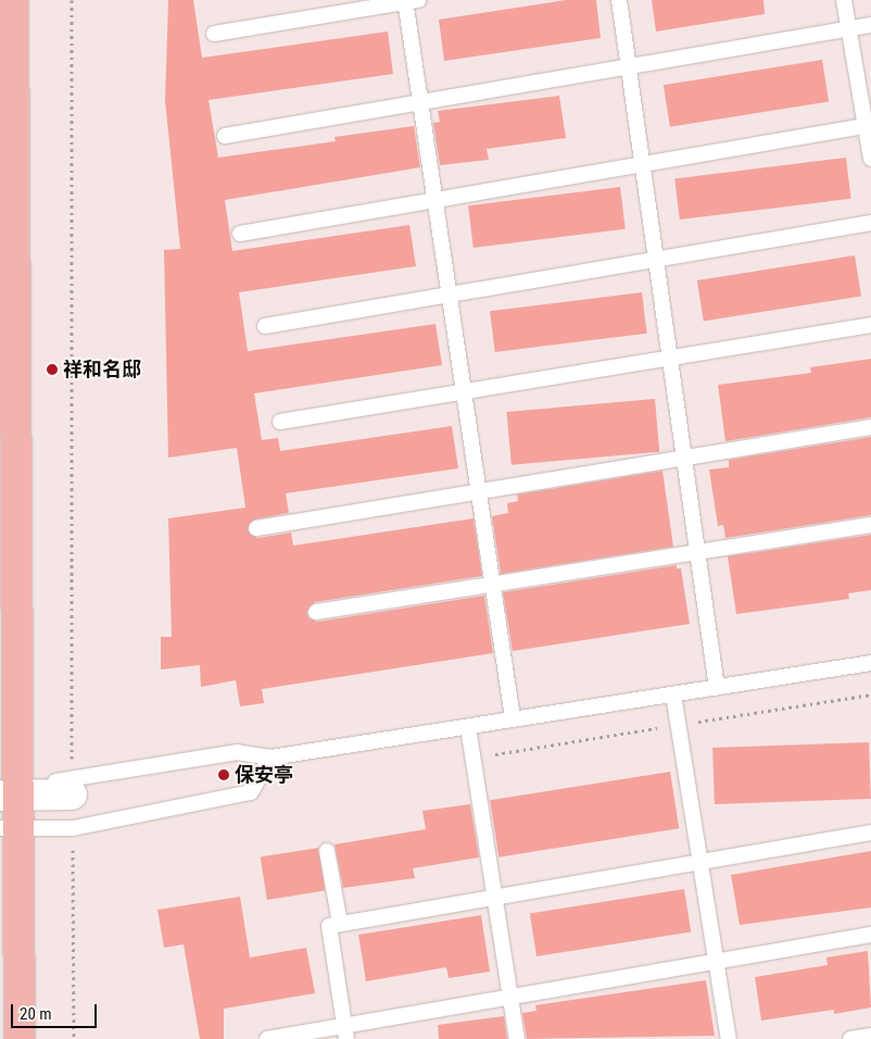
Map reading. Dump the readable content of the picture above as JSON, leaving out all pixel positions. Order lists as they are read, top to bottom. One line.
{"places":["祥和名邸","保安亭"],"scale_bar":"20 m"}
